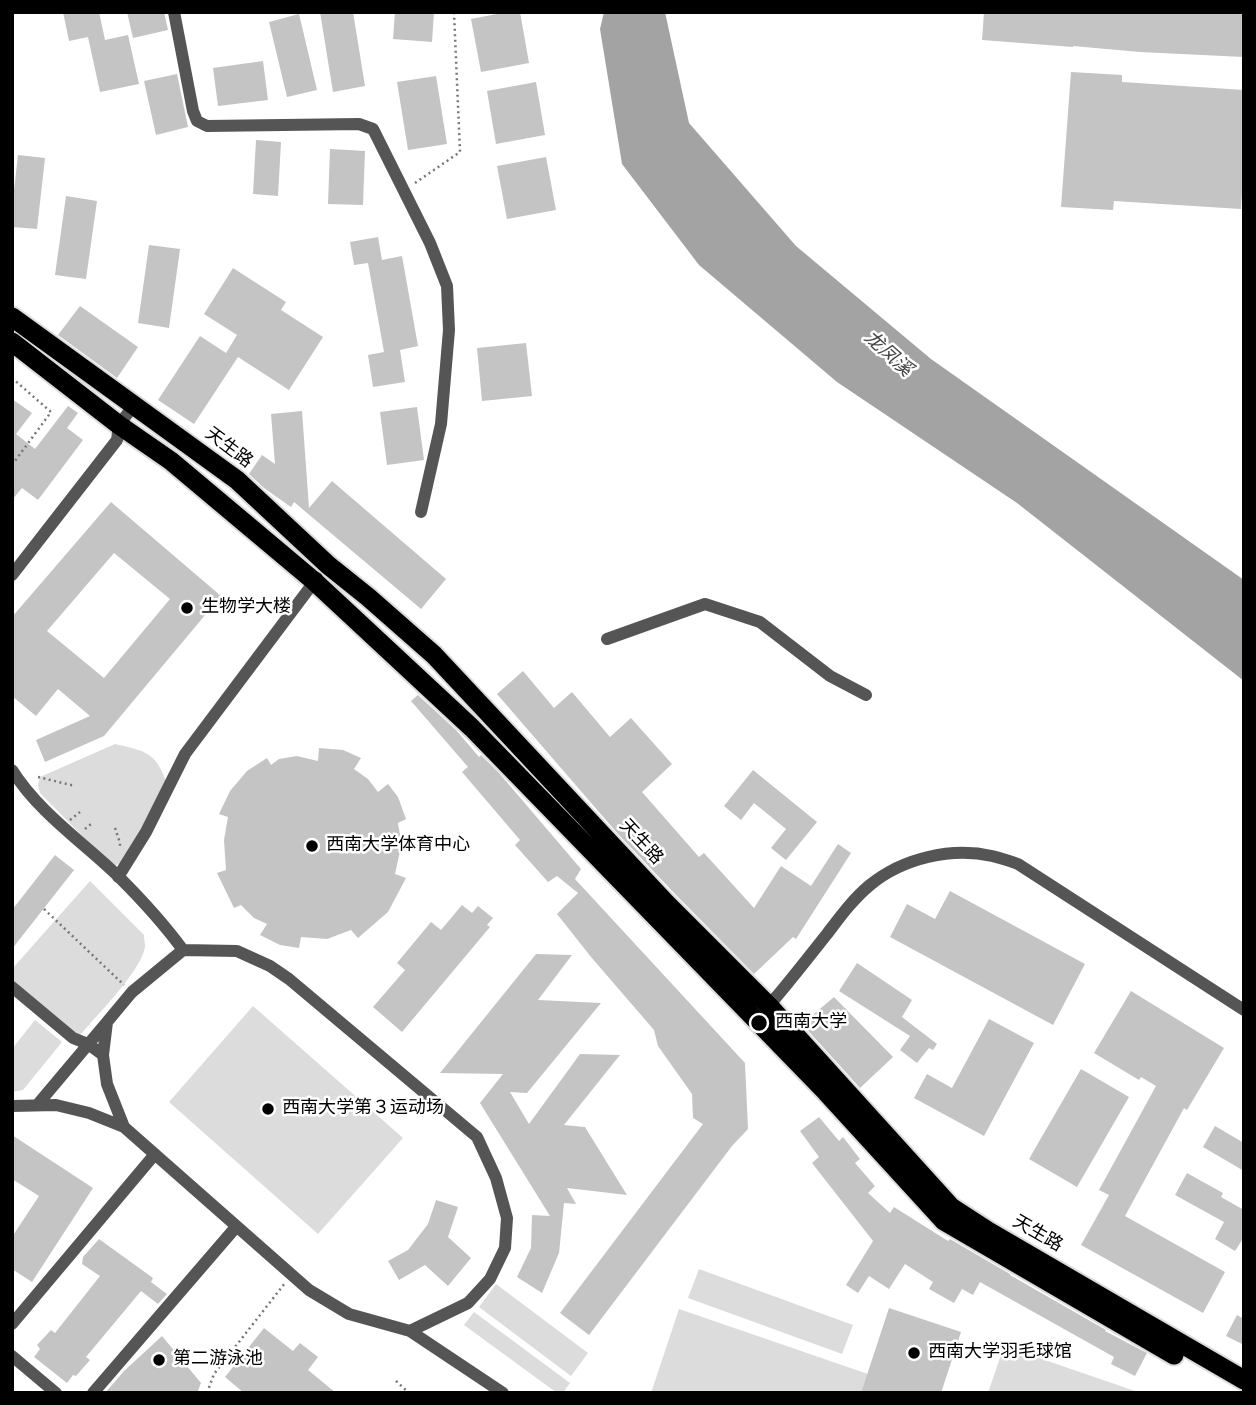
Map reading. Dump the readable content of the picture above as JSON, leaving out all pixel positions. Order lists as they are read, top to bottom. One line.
{"streets":{"highway":["天生路"]},"water":["龙凤溪"],"places":["生物学大楼","西南大学体育中心","西南大学","西南大学第３运动场","西南大学羽毛球馆","第二游泳池"]}
